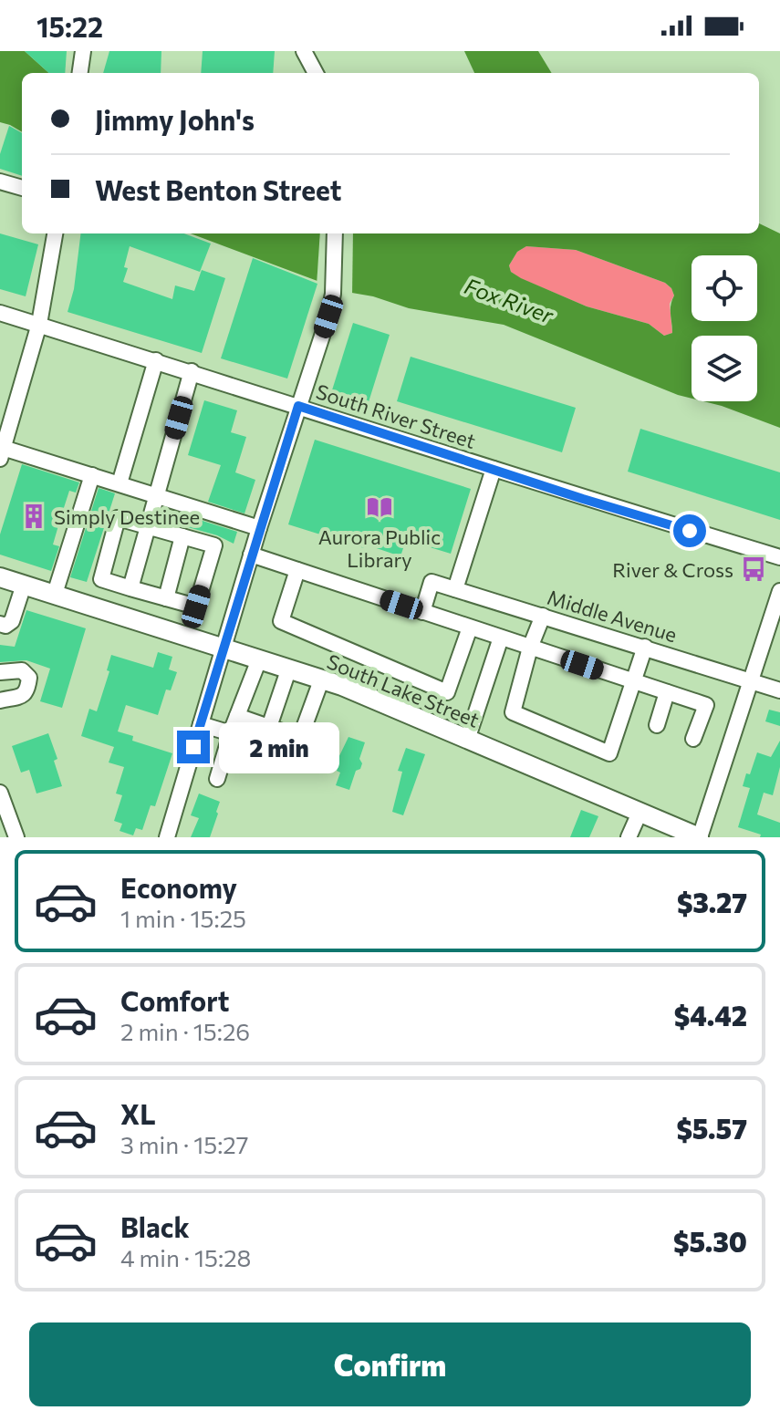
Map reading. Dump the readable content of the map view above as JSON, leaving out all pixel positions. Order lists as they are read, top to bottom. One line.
{"streets":{"main road":["South Lake Street"],"street":["South River Street","Middle Avenue"]},"water":["Fox River"],"places":{"library":["Aurora Public Library"],"building":["Simply Destinee"],"bus stop":["River & Cross"]},"page":{"status":"15:22","banner":["Jimmy John's","West Benton Street"],"bubble":"2 min","list":[{"name":"Economy","note":"1 min · 15:25","value":"$3.27"},{"name":"Comfort","note":"2 min · 15:26","value":"$4.42"},{"name":"XL","note":"3 min · 15:27","value":"$5.57"},{"name":"Black","note":"4 min · 15:28","value":"$5.30"}],"buttons":"Confirm"}}
